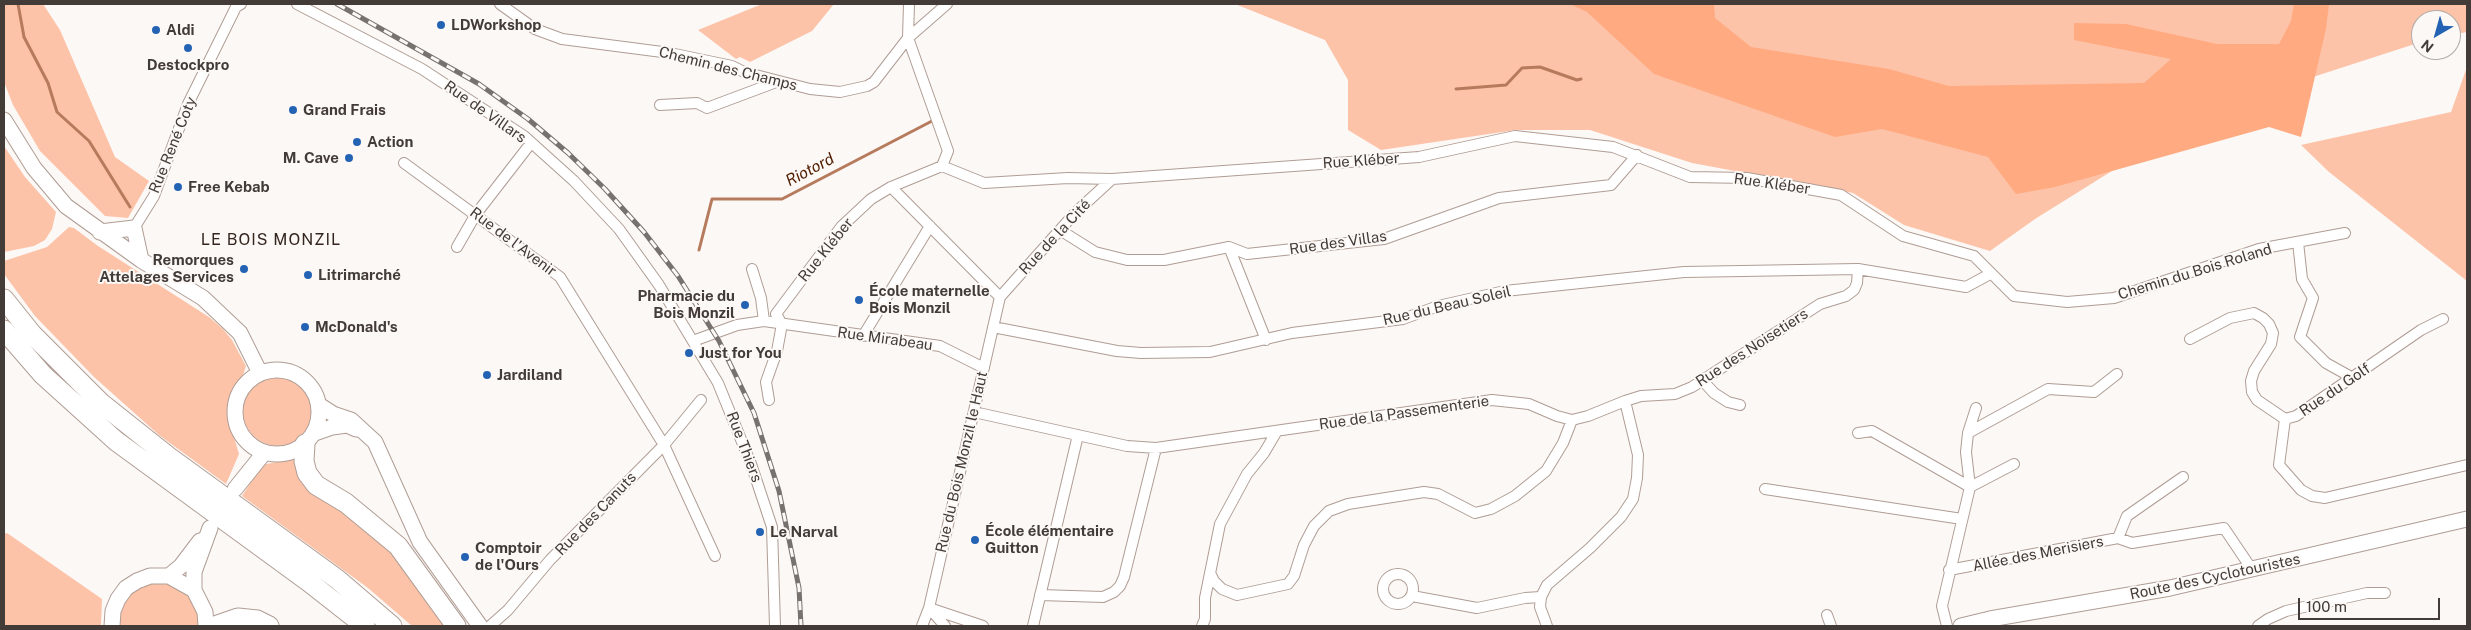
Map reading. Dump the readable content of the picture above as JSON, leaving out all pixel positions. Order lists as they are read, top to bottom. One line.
{"streets":{"main road":["Route des Cyclotouristes"],"street":["Chemin des Champs","Rue de Villars","Rue René Coty","Rue Kléber","Rue de la Cité","Rue de l'Avenir","Rue des Villas","Chemin du Bois Roland","Rue du Beau Soleil","Rue Mirabeau","Rue des Noisetiers","Rue du Golf","Rue de la Passementerie","Rue Thiers","Rue du Bois Monzil le Haut","Rue des Canuts","Allée des Merisiers"]},"crossings":[["Rue de Villars","Rue Thiers"],["Rue Kléber","Rue de la Cité"],["Rue Kléber","Rue des Villas"],["Rue Kléber","Chemin du Bois Roland"],["Rue Kléber","Rue du Beau Soleil"],["Rue Kléber","Rue Mirabeau"],["Rue de la Cité","Rue des Villas"],["Rue de la Cité","Rue du Bois Monzil le Haut"],["Rue de l'Avenir","Rue des Canuts"],["Rue du Beau Soleil","Rue des Noisetiers"],["Rue du Beau Soleil","Rue du Bois Monzil le Haut"],["Rue Mirabeau","Rue Thiers"],["Rue Mirabeau","Rue du Bois Monzil le Haut"],["Rue de la Passementerie","Rue du Bois Monzil le Haut"],["Allée des Merisiers","Route des Cyclotouristes"]],"districts":["LE BOIS MONZIL"],"water":["Riotord"],"places":["LDWorkshop","Aldi","Destockpro","Grand Frais","Action","M. Cave","Free Kebab","Remorques Attelages Services","Litrimarché","École maternelle Bois Monzil","Pharmacie du Bois Monzil","McDonald's","Just for You","Jardiland","Le Narval","École élémentaire Guitton","Comptoir de l'Ours"],"scale_bar":"100 m","north":"bottom left"}
